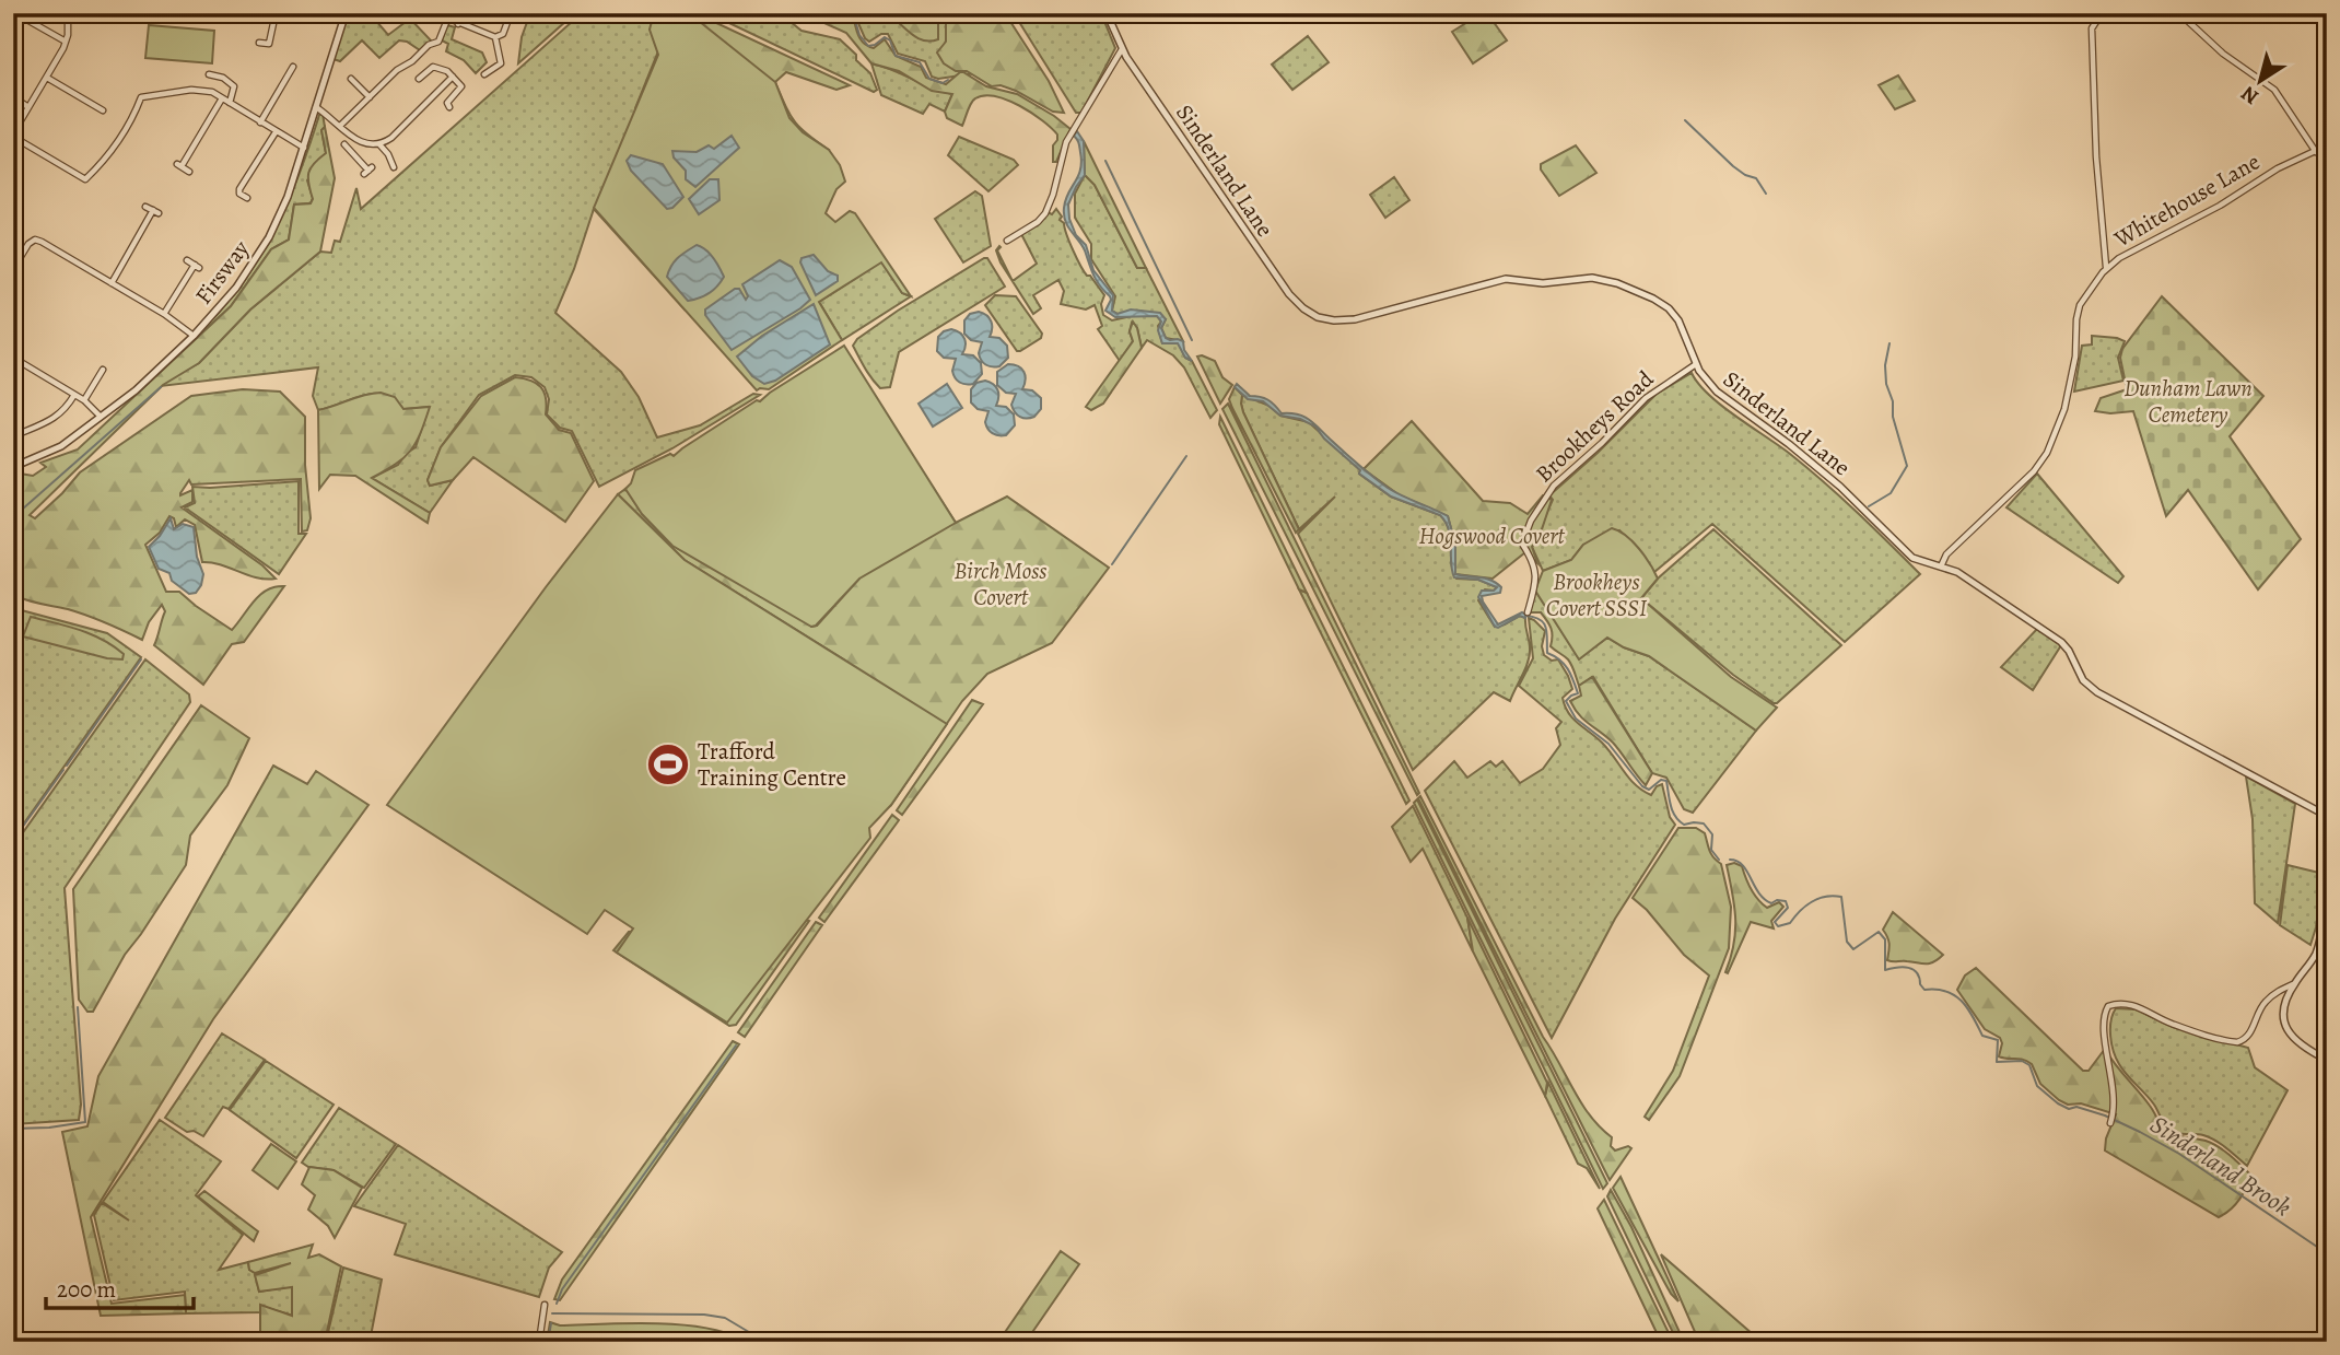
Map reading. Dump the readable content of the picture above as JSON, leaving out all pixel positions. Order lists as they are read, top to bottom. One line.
{"streets":{"street":["Sinderland Lane","Whitehouse Lane","Firsway","Brookheys Road"]},"crossings":[["Sinderland Lane","Whitehouse Lane"],["Sinderland Lane","Brookheys Road"]],"water":["Sinderland Brook"],"parks":["Dunham Lawn Cemetery","Hogswood Covert","Birch Moss Covert","Brookheys Covert SSSI"],"places":{"sports":["Trafford Training Centre"]},"scale_bar":"200 m","north":"bottom left"}
